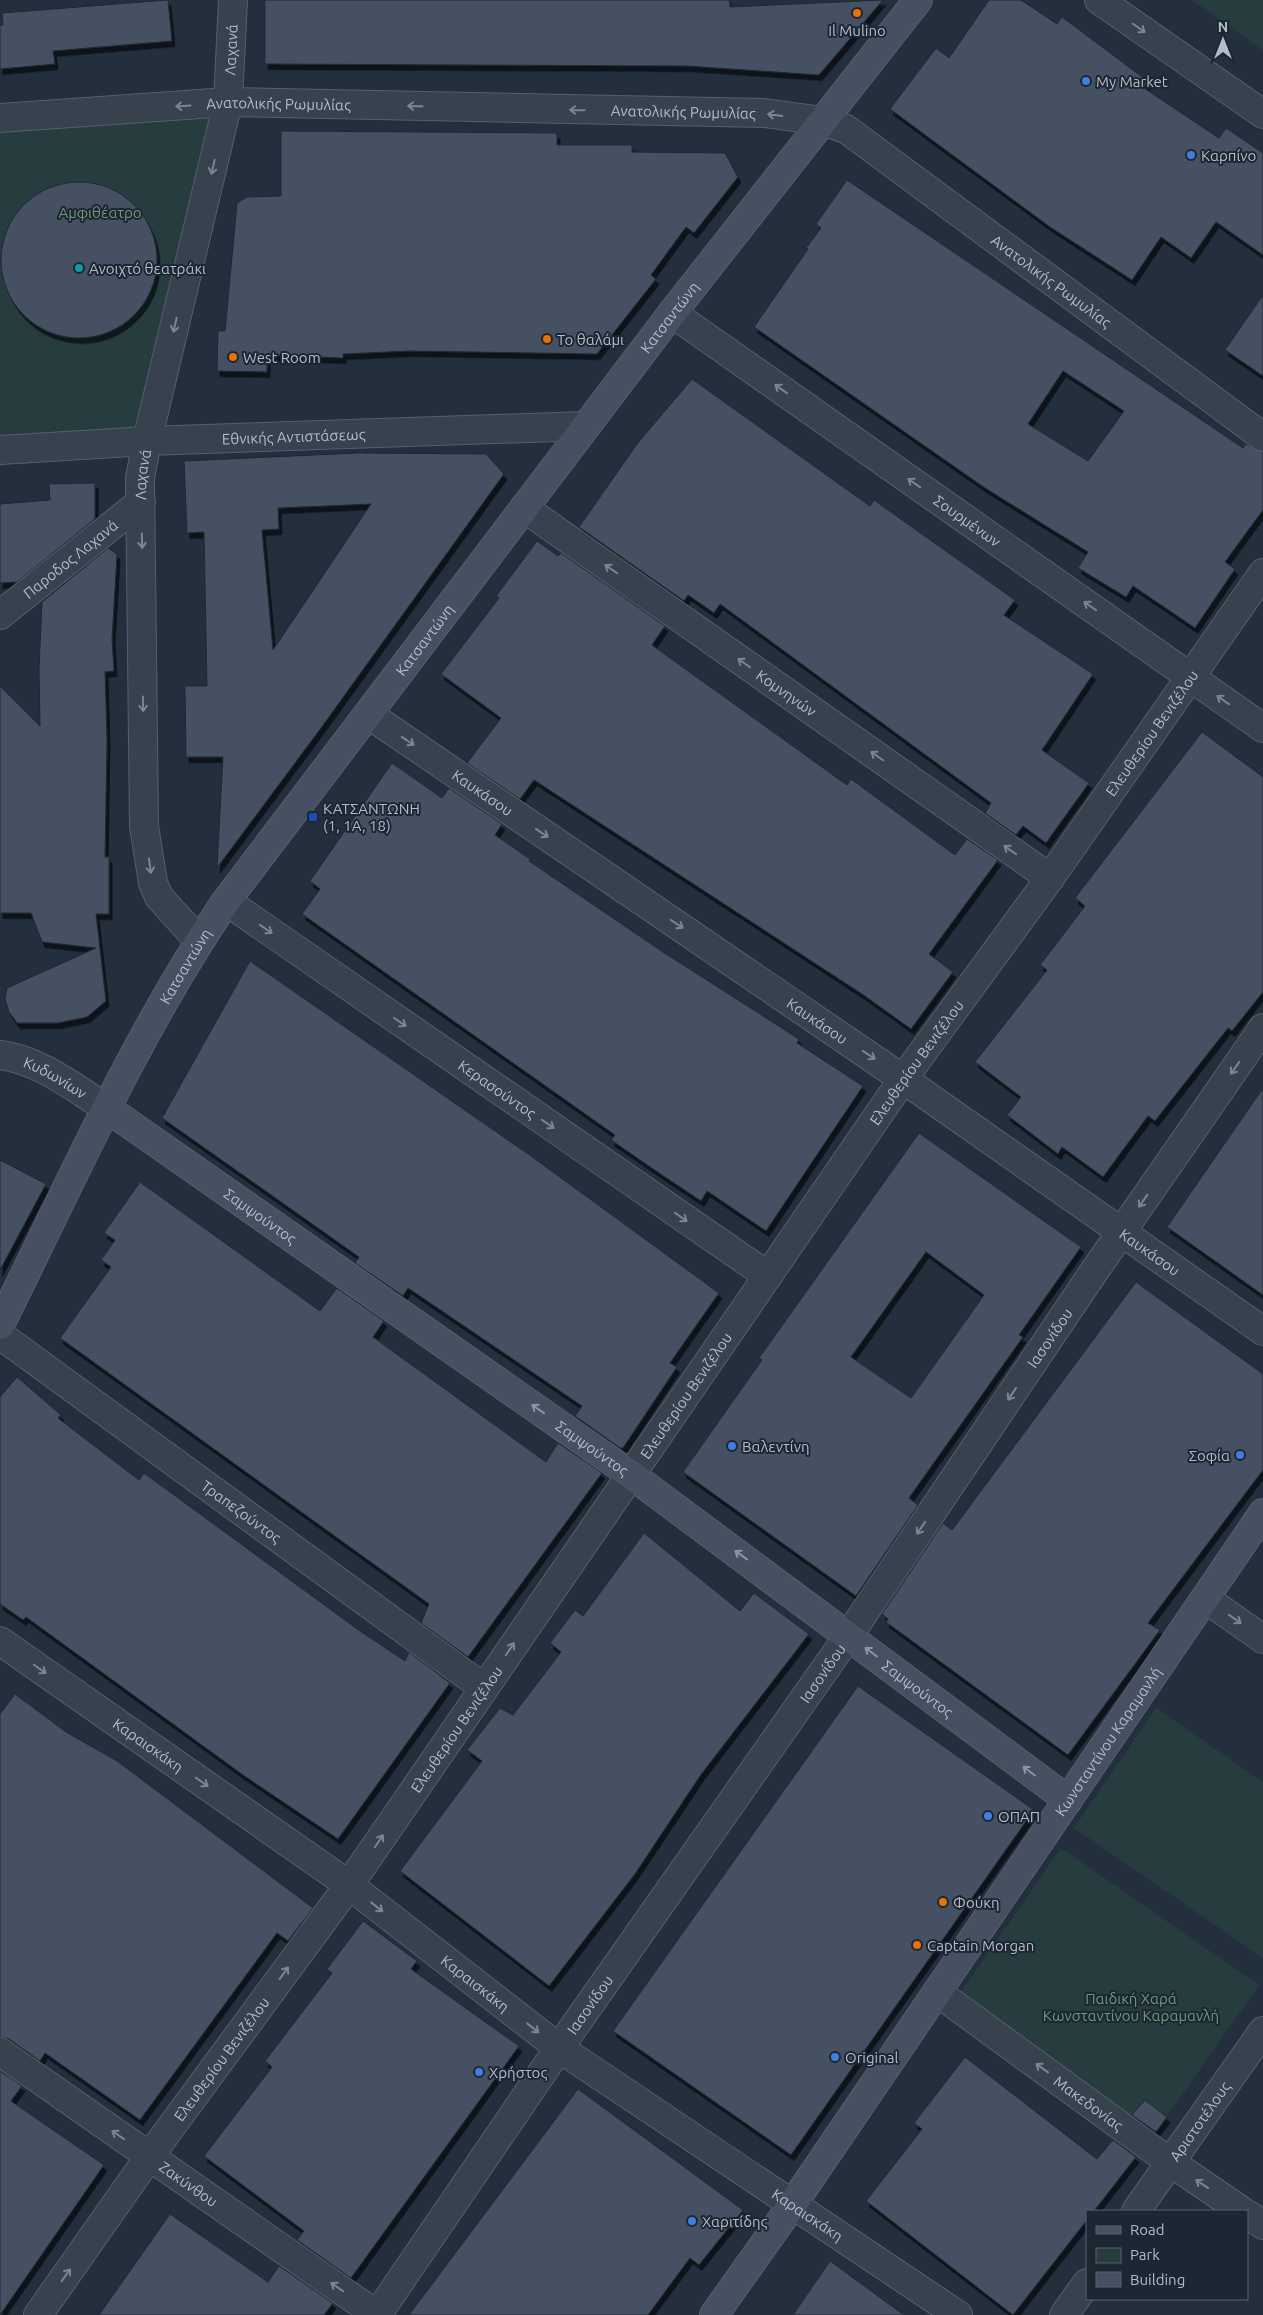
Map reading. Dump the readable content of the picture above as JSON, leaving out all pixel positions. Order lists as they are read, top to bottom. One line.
{"streets":{"street":["Λαχανά","Ανατολικής Ρωμυλίας","Κατσαντώνη","Εθνικής Αντιστάσεως","Σουρμένων","Παροδος Λαχανά","Κομνηνών","Ελευθερίου Βενιζέλου","Καυκάσου","Κυδωνίων","Κερασούντος","Σαμψούντος","Ιασoνίδου","Τραπεζούντος","Κωνσταντίνου Καραμανλή","Καραισκάκη","Μακεδονίας","Αριστοτέλους","Ζακύνθου"]},"crossings":[["Λαχανά","Ανατολικής Ρωμυλίας"],["Λαχανά","Κατσαντώνη"],["Λαχανά","Εθνικής Αντιστάσεως"],["Λαχανά","Παροδος Λαχανά"],["Ανατολικής Ρωμυλίας","Κατσαντώνη"],["Κατσαντώνη","Εθνικής Αντιστάσεως"],["Κατσαντώνη","Σουρμένων"],["Κατσαντώνη","Κομνηνών"],["Κατσαντώνη","Καυκάσου"],["Κατσαντώνη","Κυδωνίων"],["Κατσαντώνη","Κερασούντος"],["Κατσαντώνη","Σαμψούντος"],["Σουρμένων","Ελευθερίου Βενιζέλου"],["Κομνηνών","Ελευθερίου Βενιζέλου"],["Ελευθερίου Βενιζέλου","Καυκάσου"],["Ελευθερίου Βενιζέλου","Κερασούντος"],["Ελευθερίου Βενιζέλου","Σαμψούντος"],["Ελευθερίου Βενιζέλου","Τραπεζούντος"],["Ελευθερίου Βενιζέλου","Καραισκάκη"],["Ελευθερίου Βενιζέλου","Ζακύνθου"],["Καυκάσου","Ιασoνίδου"],["Κυδωνίων","Σαμψούντος"],["Σαμψούντος","Ιασoνίδου"],["Σαμψούντος","Κωνσταντίνου Καραμανλή"],["Ιασoνίδου","Καραισκάκη"],["Ιασoνίδου","Ζακύνθου"],["Κωνσταντίνου Καραμανλή","Καραισκάκη"],["Κωνσταντίνου Καραμανλή","Μακεδονίας"],["Μακεδονίας","Αριστοτέλους"]],"one_way":["Λαχανά","Ανατολικής Ρωμυλίας","Σουρμένων","Κομνηνών","Ελευθερίου Βενιζέλου","Καυκάσου","Κερασούντος","Σαμψούντος","Ιασoνίδου","Καραισκάκη","Μακεδονίας","Ζακύνθου"],"parks":["Αμφιθέατρο","Παιδική Χαρά Κωνσταντίνου Καραμανλή"],"places":{"other":["Il Mulino","My Market","Καρπίνο","Ανοιχτό θεατράκι","Το θαλάμι","West Room","Βαλεντίνη","Σοφία","ΟΠΑΠ","Φούκη","Captain Morgan","Original","Χρήστος","Χαριτίδης"],"transit":["ΚΑΤΣΑΝΤΩΝΗ (1, 1Α, 18)"]},"legend":["Road","Park","Building"],"north":"top"}
